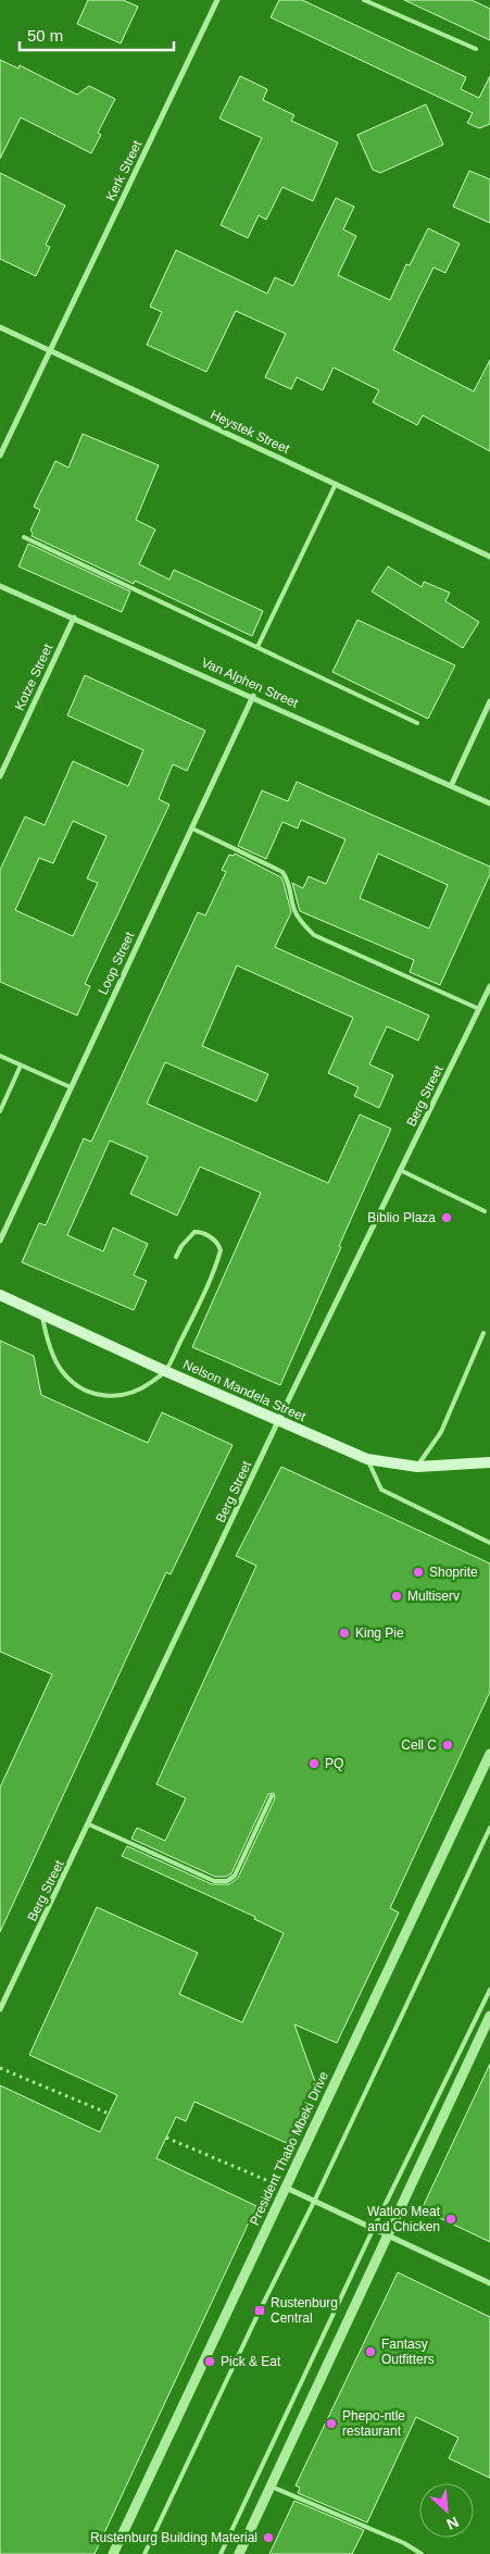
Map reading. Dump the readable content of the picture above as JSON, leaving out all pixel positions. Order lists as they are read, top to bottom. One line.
{"streets":{"main road":["Nelson Mandela Street"],"street":["Kerk Street","Heystek Street","Kotze Street","Van Alphen Street","Loop Street","Berg Street","President Thabo Mbeki Drive"]},"crossings":[["Kerk Street","Heystek Street"],["Kotze Street","Van Alphen Street"],["Van Alphen Street","Loop Street"],["Berg Street","Nelson Mandela Street"]],"places":{"other":["Biblio Plaza","Shoprite","Multiserv","King Pie","Cell C","PQ","Watloo Meat and Chicken","Fantasy Outfitters","Pick & Eat","Phepo-ntle restaurant","Rustenburg Building Material"],"transit":["Rustenburg Central"]},"scale_bar":"50 m","north":"bottom right"}
